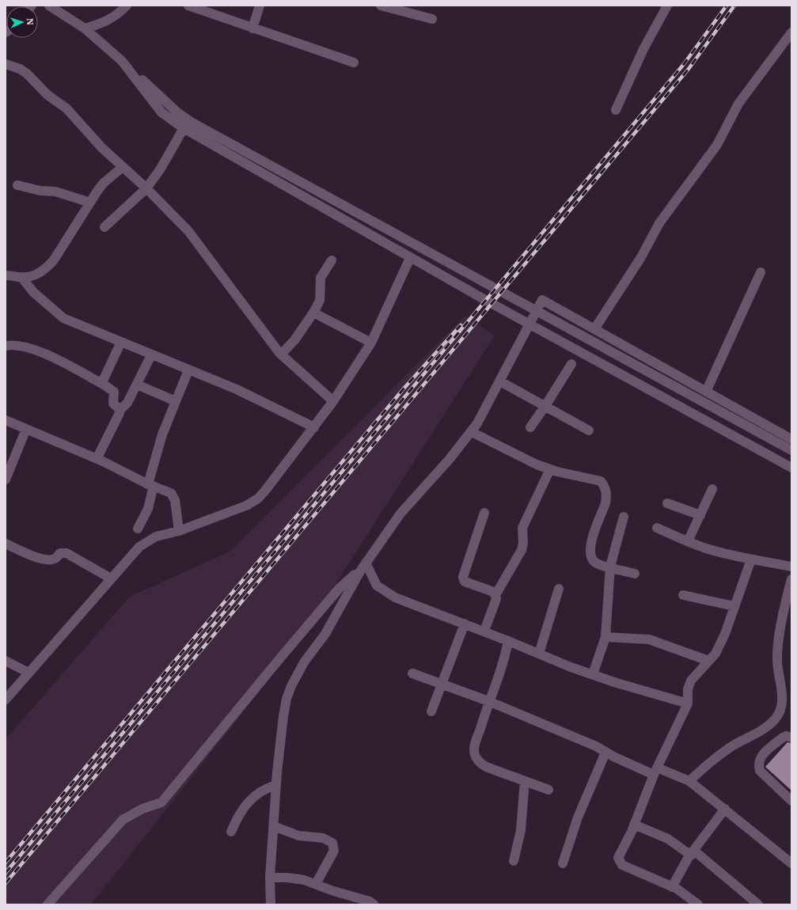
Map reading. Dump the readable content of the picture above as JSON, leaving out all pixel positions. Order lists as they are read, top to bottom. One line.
{"north":"right"}
